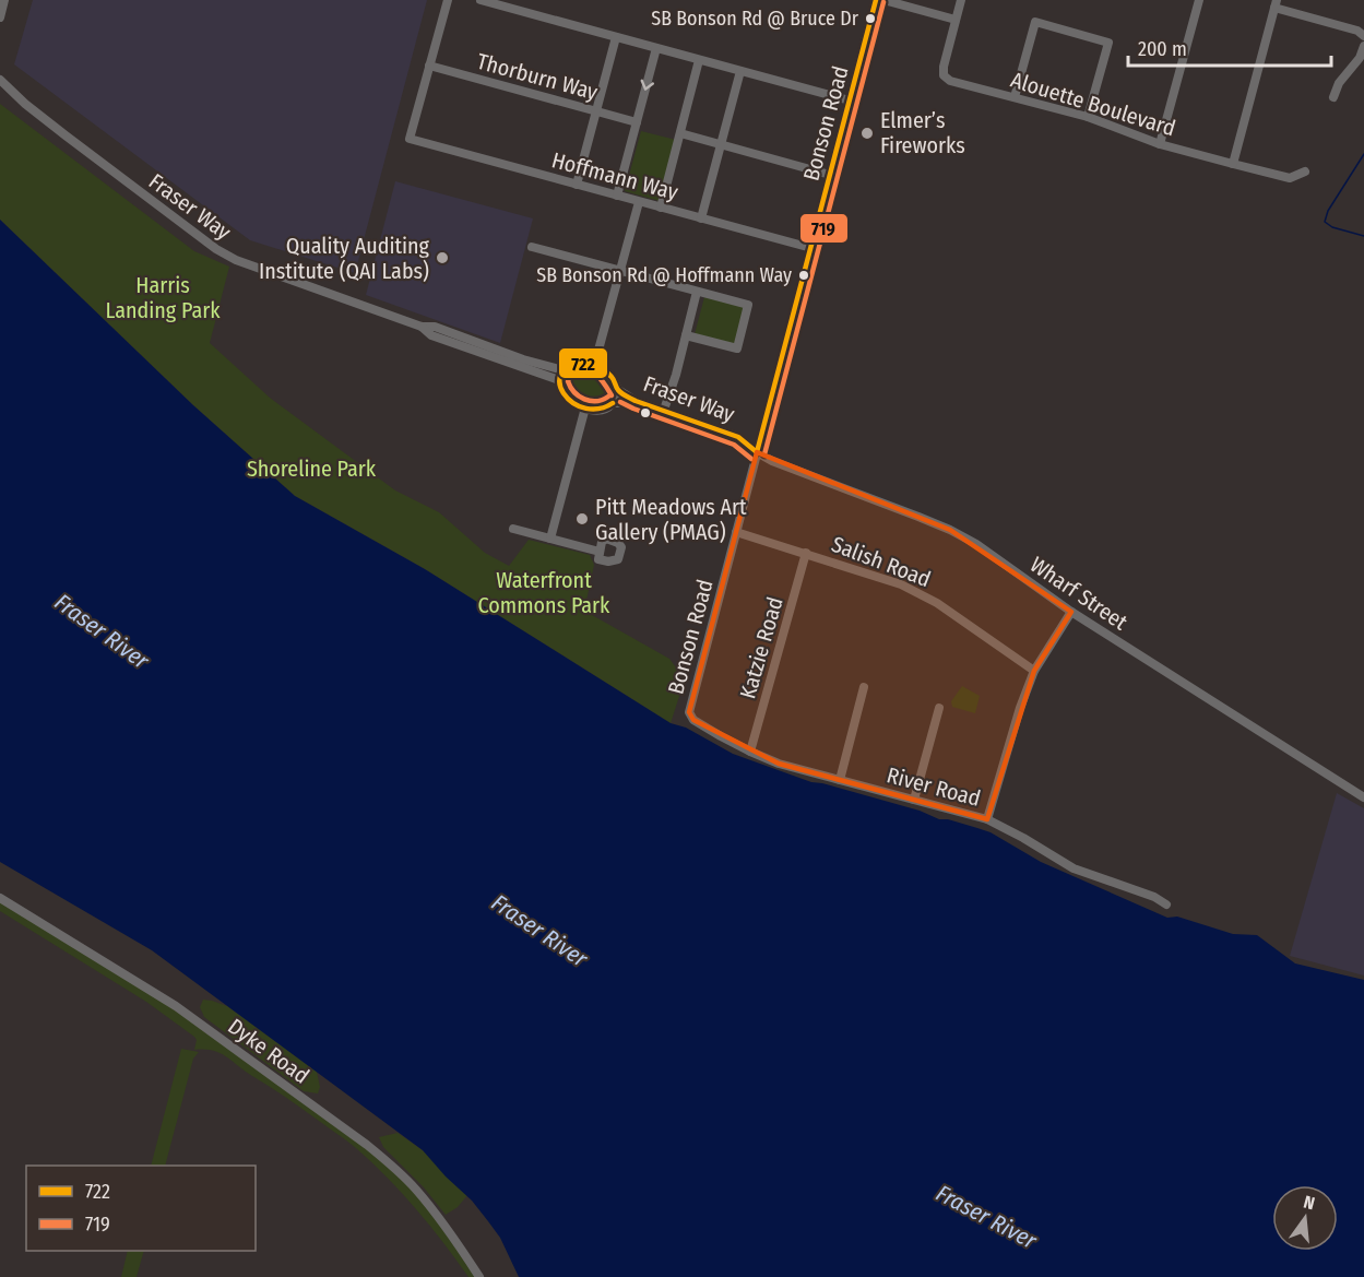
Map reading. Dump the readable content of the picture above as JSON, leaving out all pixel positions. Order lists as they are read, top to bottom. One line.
{"streets":{"street":["Thorburn Way","Alouette Boulevard","Bonson Road","Hoffmann Way","Fraser Way","Salish Road","Wharf Street","Katzie Road","River Road","Dyke Road"]},"crossings":[["Thorburn Way","Hoffmann Way"],["Bonson Road","Hoffmann Way"],["Bonson Road","Fraser Way"],["Bonson Road","Salish Road"],["Bonson Road","Wharf Street"],["Bonson Road","River Road"],["Fraser Way","Wharf Street"],["Salish Road","Katzie Road"],["Katzie Road","River Road"]],"water":["Fraser River"],"parks":["Harris Landing Park","Shoreline Park","Waterfront Commons Park"],"places":["SB Bonson Rd @ Bruce Dr","Elmer’s Fireworks","Quality Auditing Institute (QAI Labs)","SB Bonson Rd @ Hoffmann Way","Pitt Meadows Art Gallery (PMAG)"],"lines":["transit line 722","transit line 719"],"legend":["722","719"],"scale_bar":"200 m","north":"top"}
